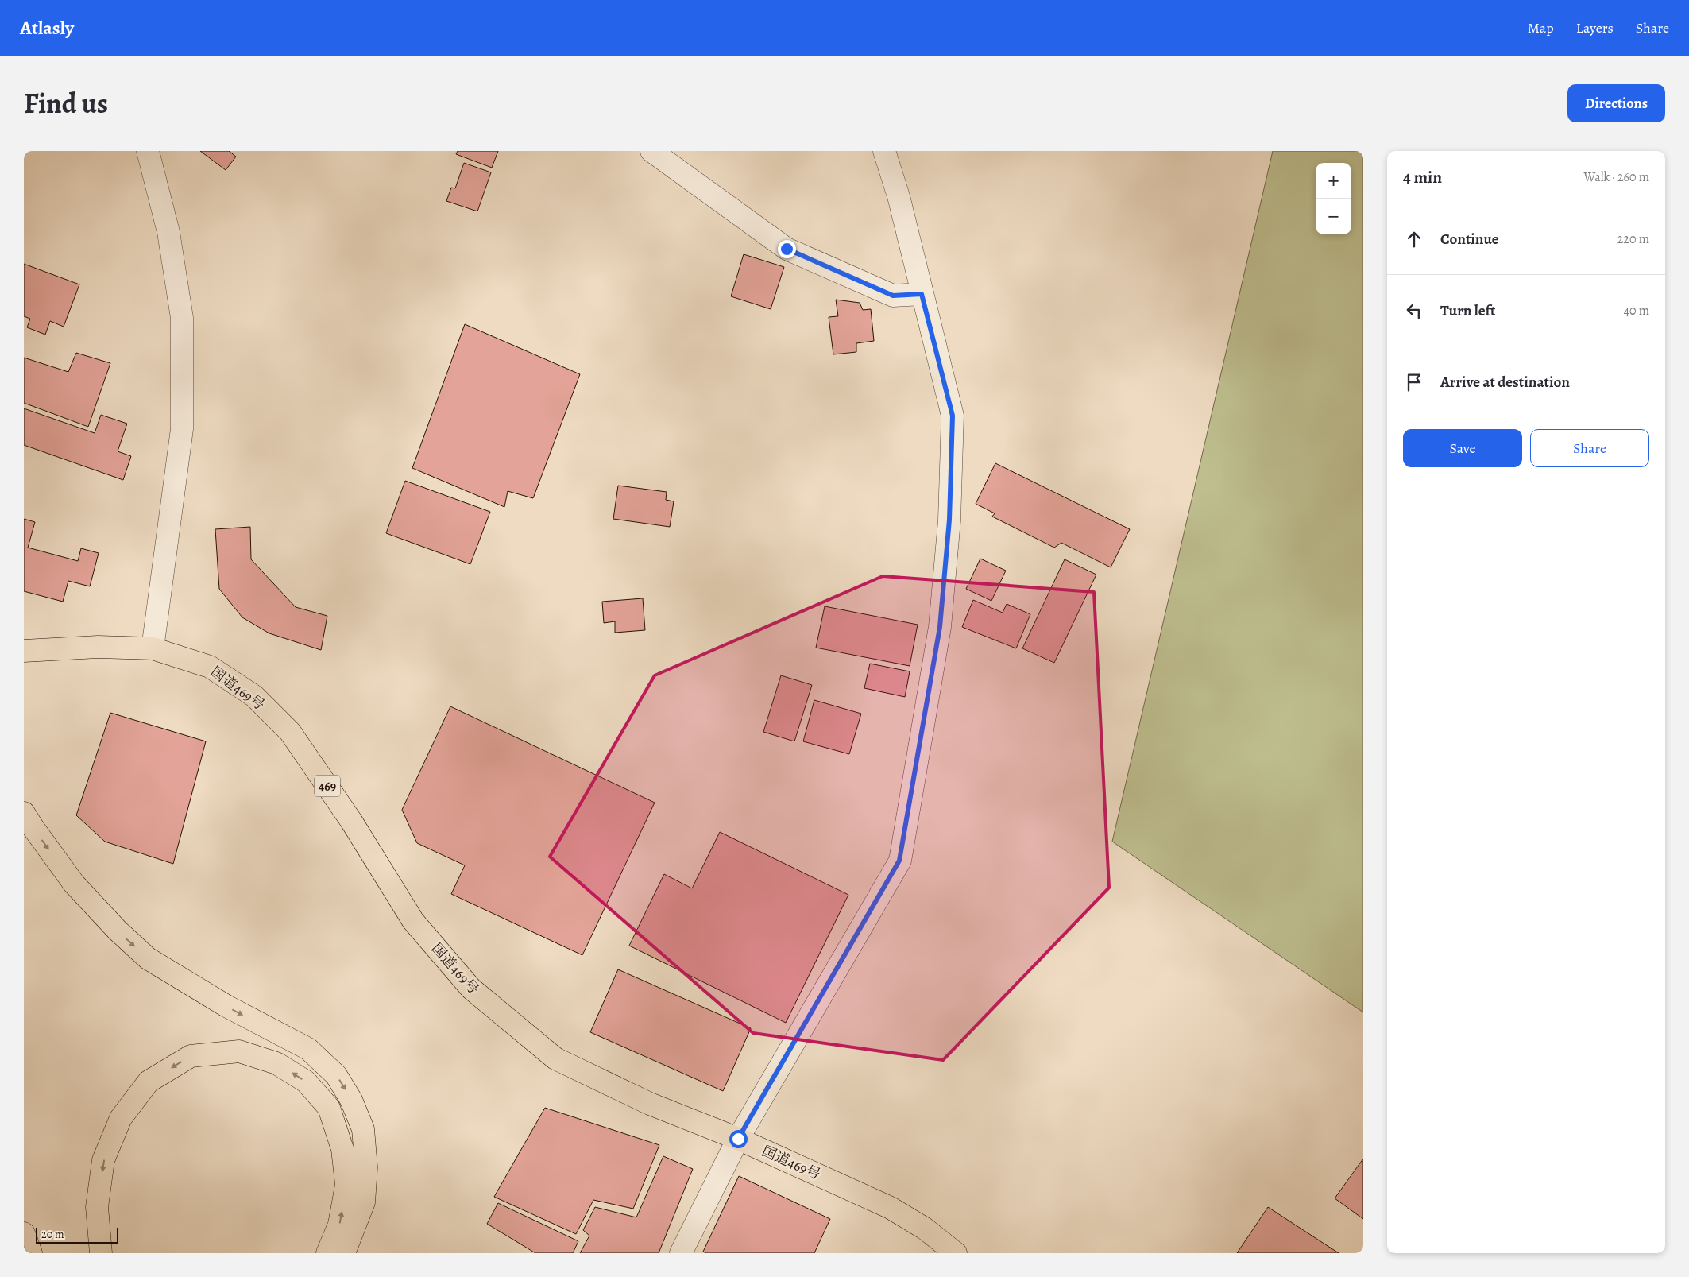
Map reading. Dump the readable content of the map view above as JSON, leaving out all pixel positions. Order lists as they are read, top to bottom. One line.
{"streets":{"highway":["国道469号","469"]},"scale_bar":"20 m","page":{"header":"Atlasly","nav":["Map","Layers","Share"],"title":"Find us","buttons":["Directions",["Save","Share"]],"heading":["4 min","Walk · 260 m"],"map_buttons":["+","−"],"list":[["Continue","220 m"],["Turn left","40 m"],"Arrive at destination"],"scale":"20 m"}}
